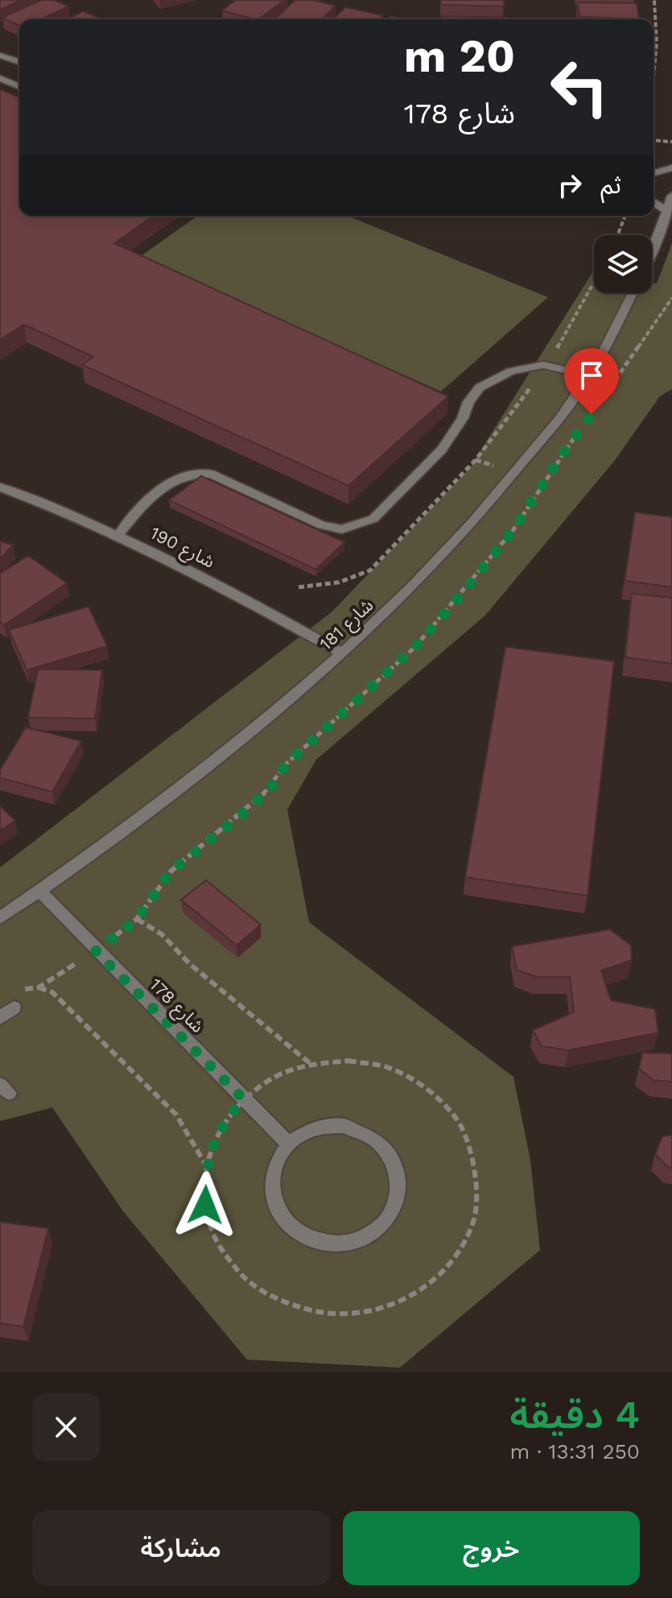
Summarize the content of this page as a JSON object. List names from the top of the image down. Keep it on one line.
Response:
{"streets":{"street":["شارع 190","شارع 181","شارع 178"]},"crossings":[["شارع 190","شارع 181"],["شارع 181","شارع 178"]],"page":{"turn":["20 m","شارع 178"],"then":"ثم","heading":["4 دقيقة","250 m · 13:31"],"buttons":["خروج","مشاركة"]}}
